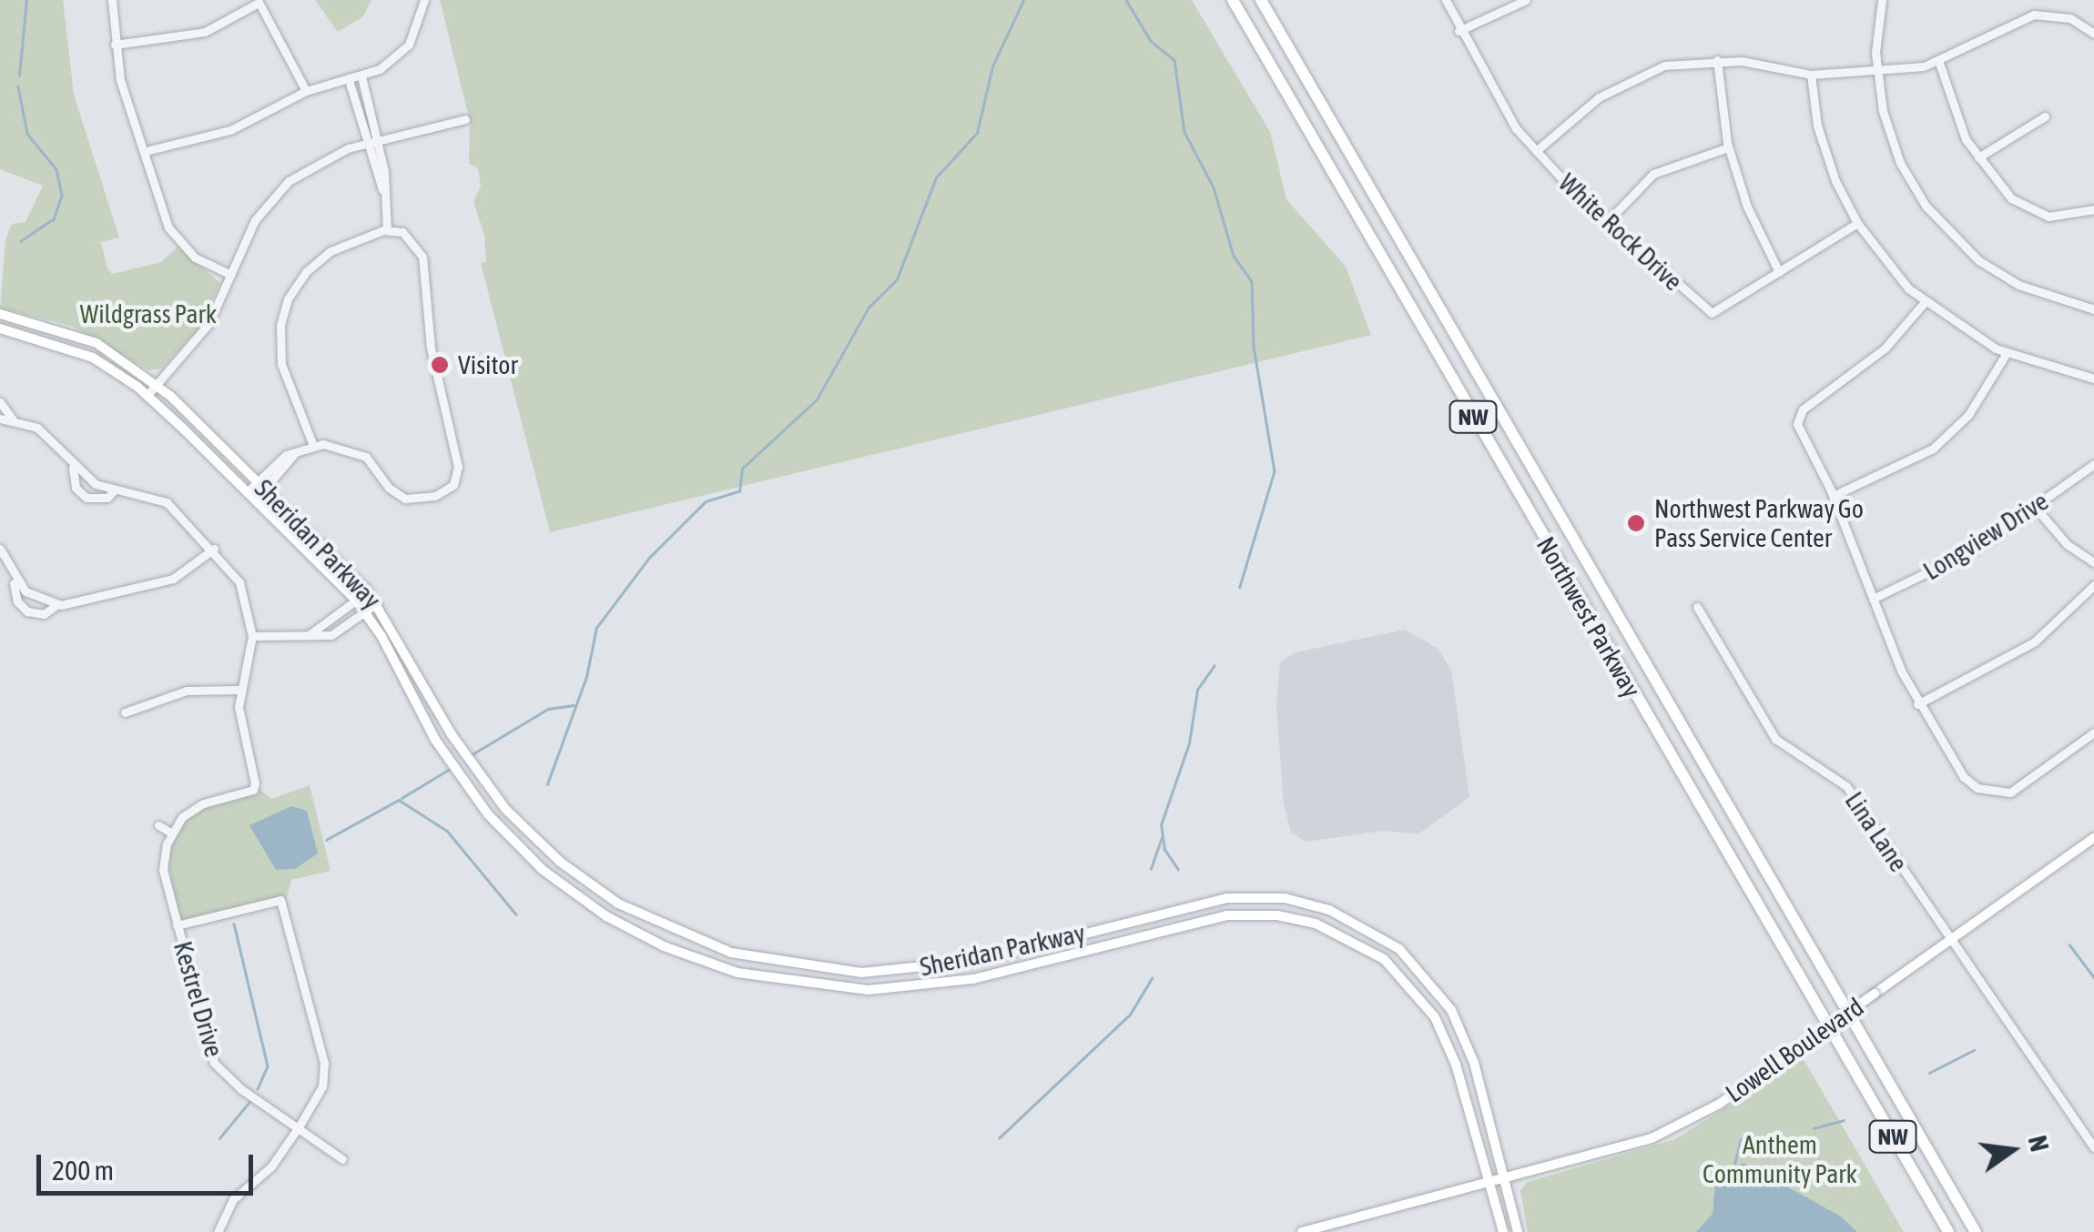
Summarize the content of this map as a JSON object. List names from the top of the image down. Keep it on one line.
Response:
{"streets":{"highway":["NW","Northwest Parkway"],"main road":["Sheridan Parkway","Lowell Boulevard"],"street":["White Rock Drive","Longview Drive","Lina Lane","Kestrel Drive"]},"crossings":[["Sheridan Parkway","Lowell Boulevard"],["Lina Lane","Lowell Boulevard"]],"parks":["Wildgrass Park","Anthem Community Park"],"places":["Visitor","Northwest Parkway Go Pass Service Center"],"scale_bar":"200 m","north":"right"}
